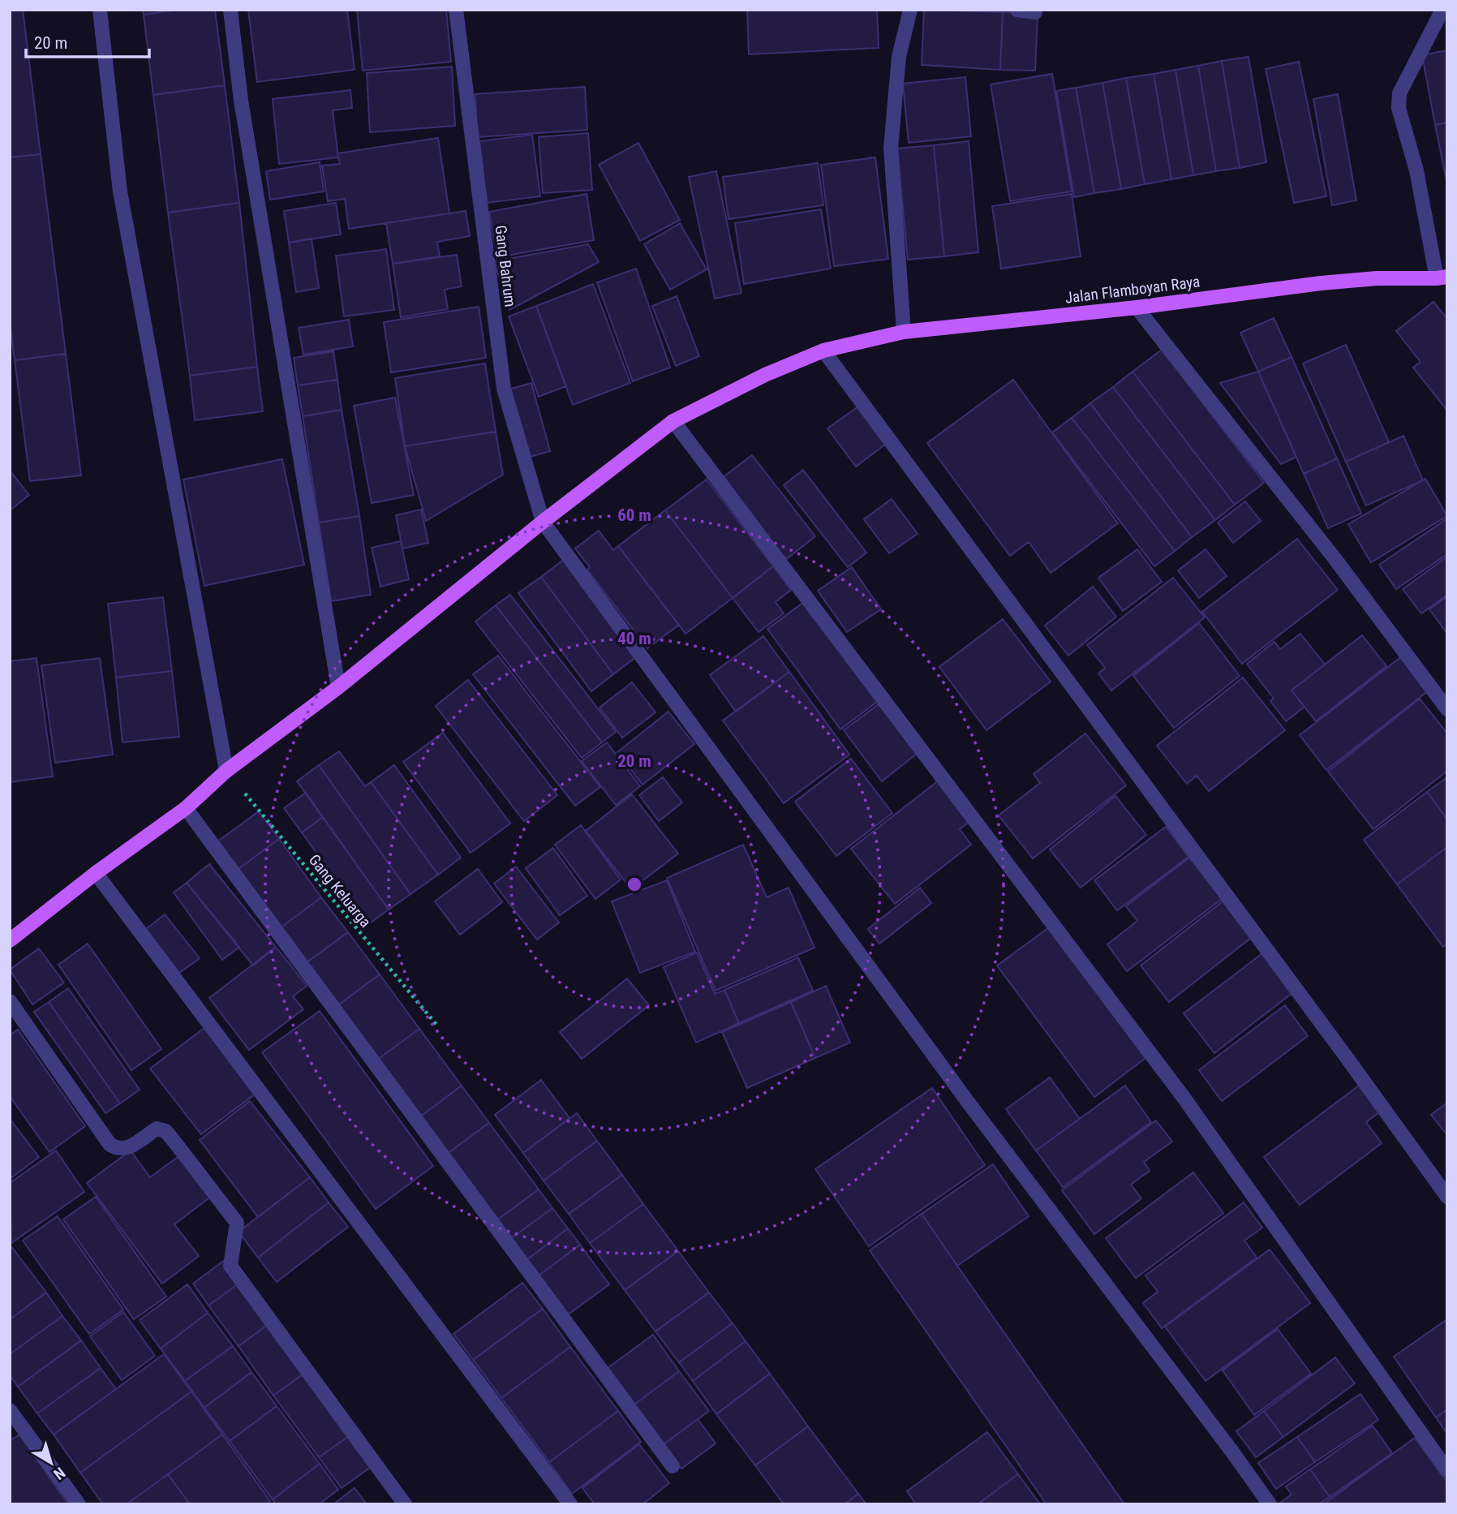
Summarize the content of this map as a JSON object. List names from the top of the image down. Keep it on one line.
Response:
{"streets":{"main road":["Jalan Flamboyan Raya"],"street":["Gang Bahrum"],"path":["Gang Keluarga"]},"crossings":[["Gang Bahrum","Jalan Flamboyan Raya"],["Jalan Flamboyan Raya","Gang Keluarga"]],"scale_bar":"20 m","north":"bottom right","rings":["60 m","40 m","20 m"]}
